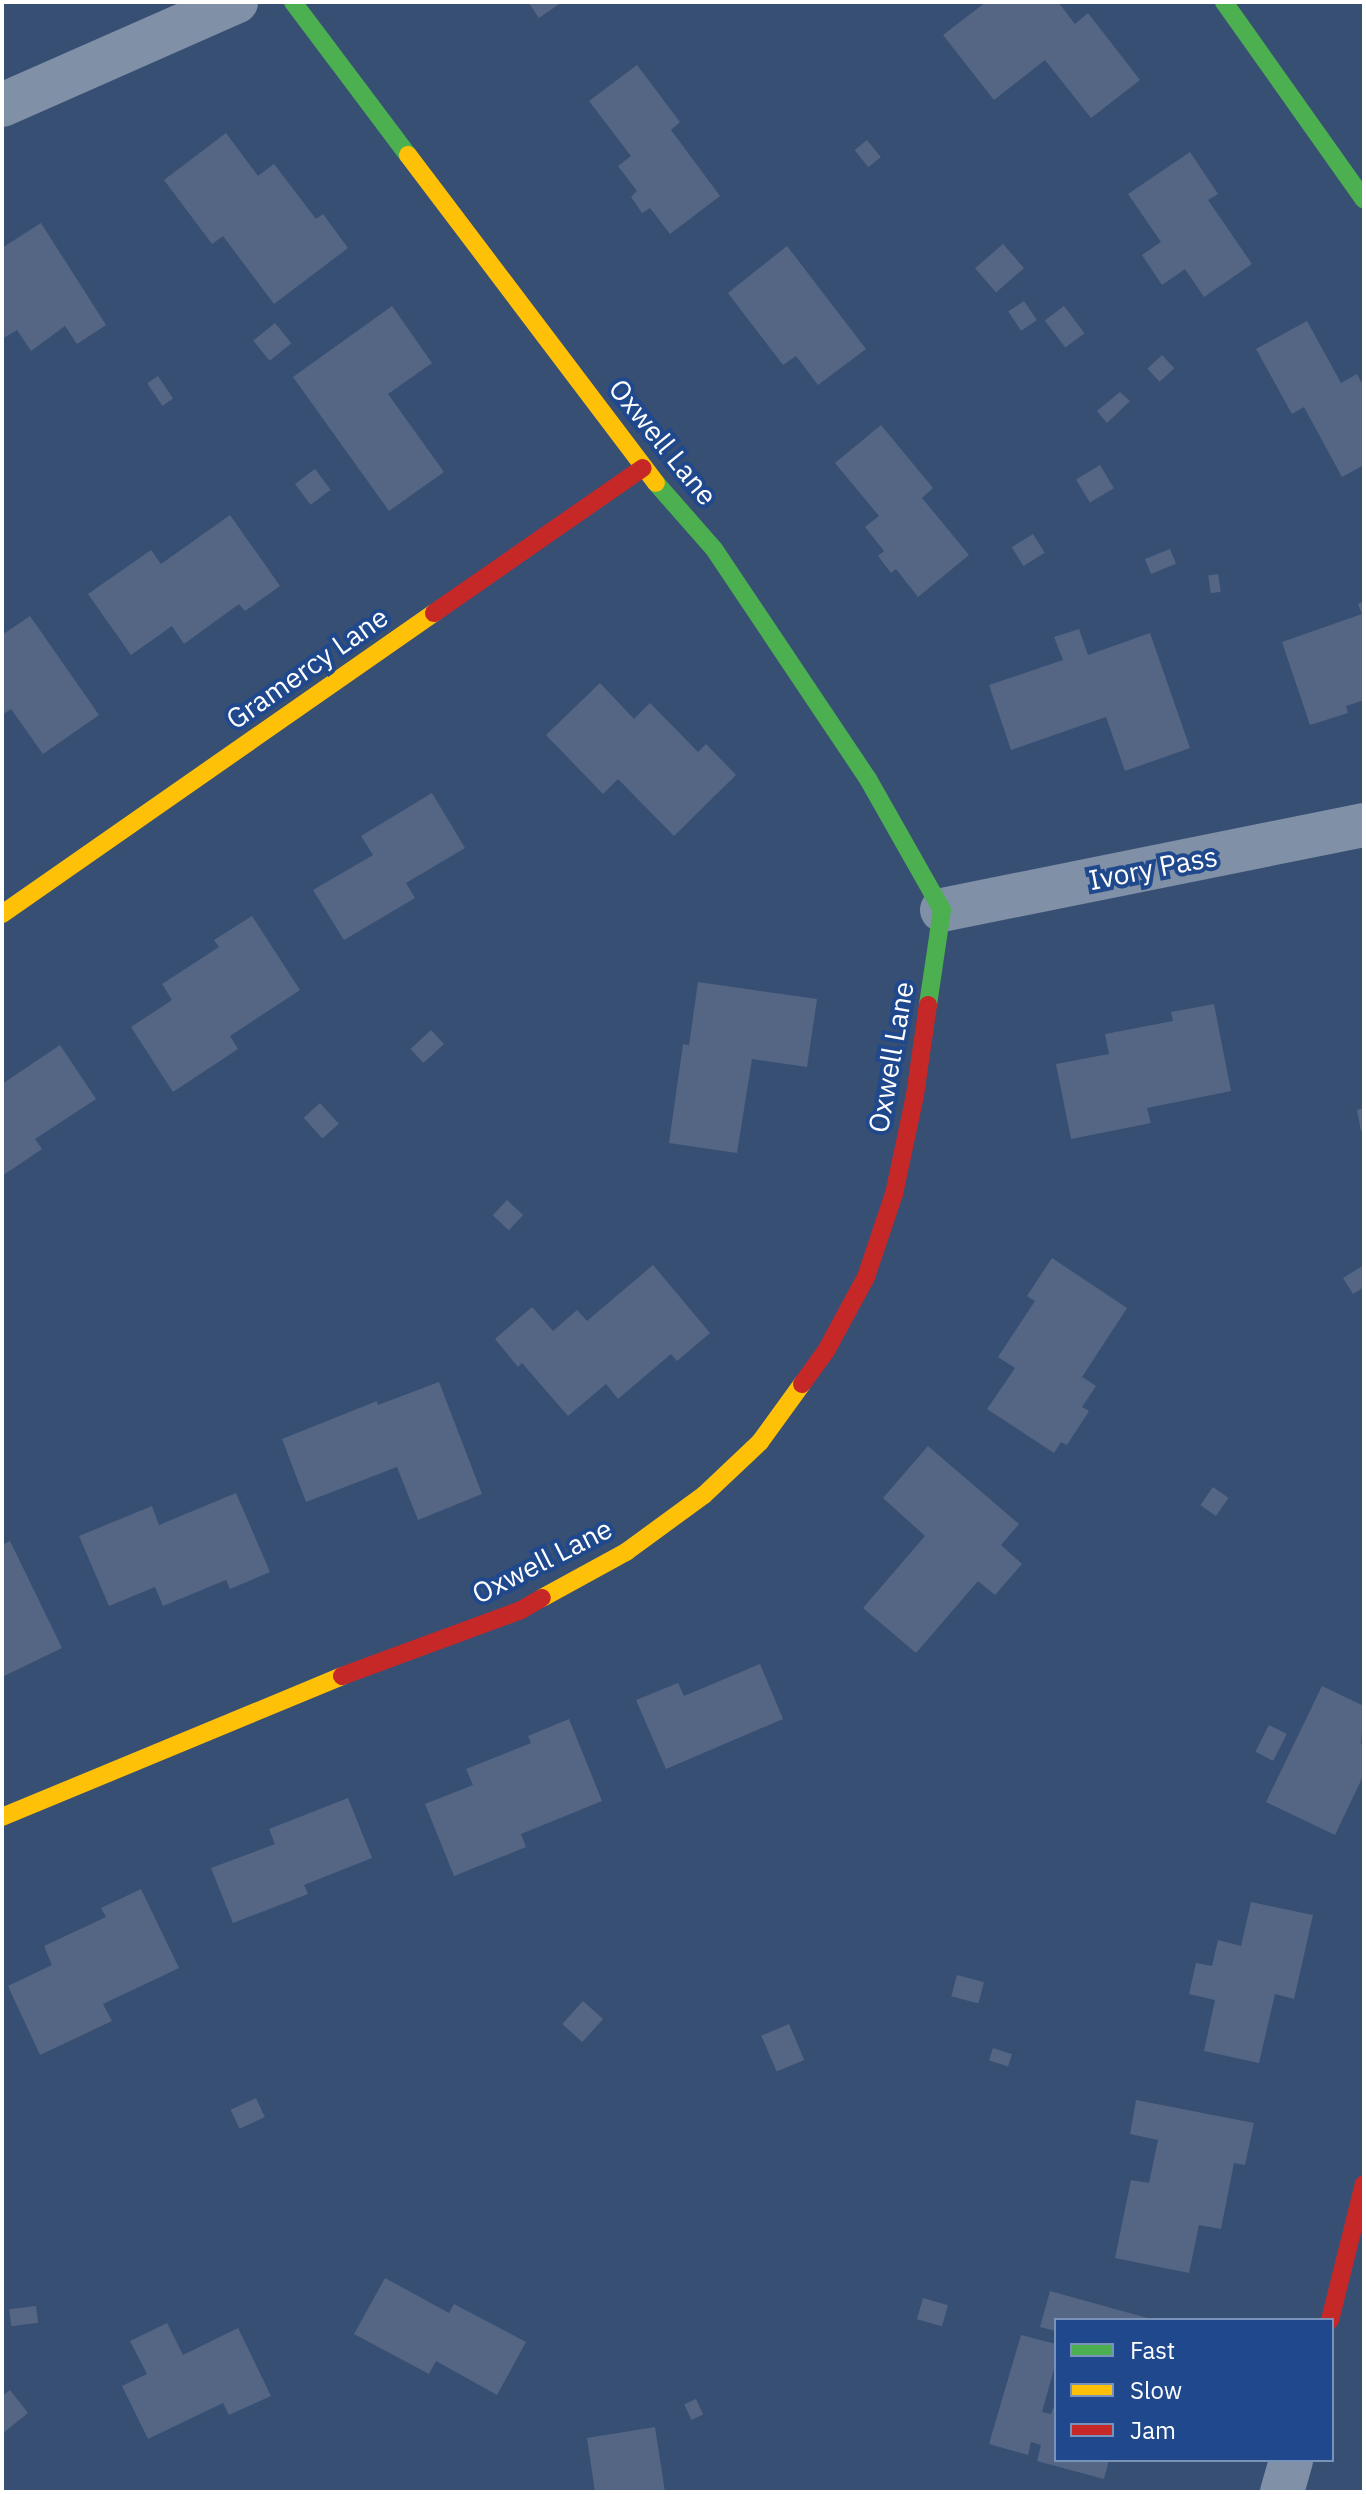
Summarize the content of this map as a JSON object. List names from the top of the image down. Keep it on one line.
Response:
{"streets":{"street":["Oxwell Lane","Gramercy Lane","Ivory Pass"]},"crossings":[["Oxwell Lane","Gramercy Lane"],["Oxwell Lane","Ivory Pass"]],"legend":["Fast","Slow","Jam"]}
